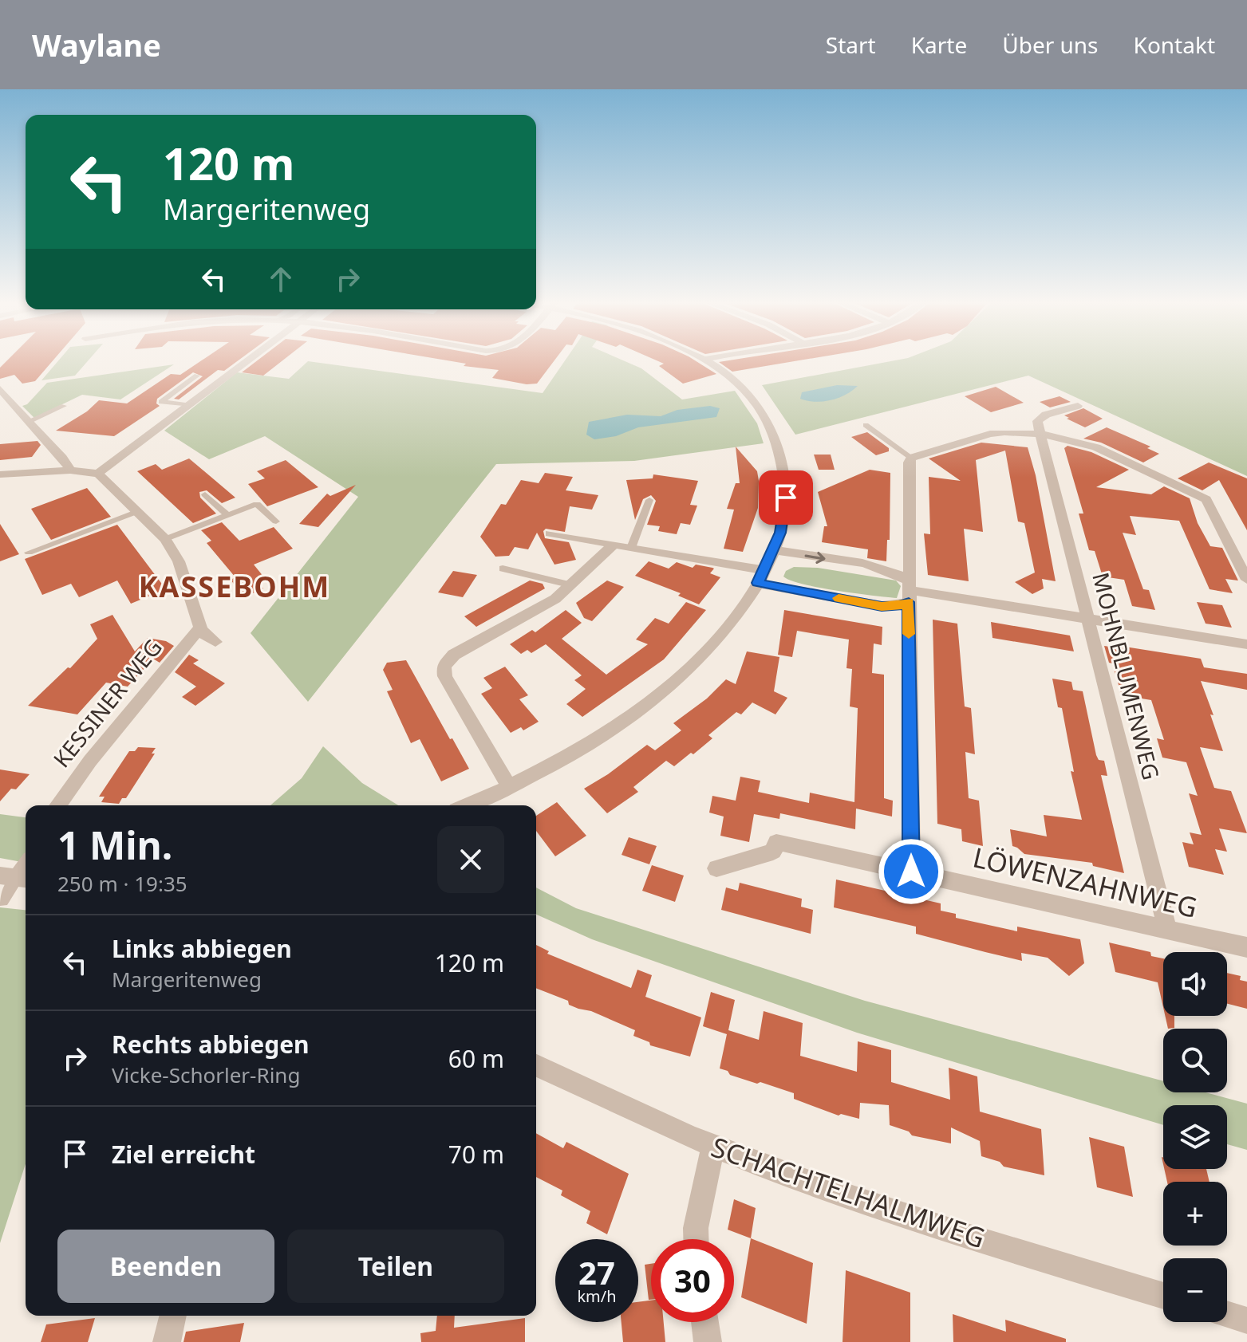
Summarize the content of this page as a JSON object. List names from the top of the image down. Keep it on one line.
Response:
{"streets":{"street":["MOHNBLUMENWEG","KESSINER WEG","LÖWENZAHNWEG","SCHACHTELHALMWEG"]},"crossings":[["MOHNBLUMENWEG","LÖWENZAHNWEG"]],"districts":["KASSEBOHM"],"page":{"header":"Waylane","nav":["Start","Karte","Über uns","Kontakt"],"turn":["120 m","Margeritenweg"],"heading":["1 Min.","250 m · 19:35"],"list":[{"name":"Links abbiegen","note":"Margeritenweg","value":"120 m"},{"name":"Rechts abbiegen","note":"Vicke-Schorler-Ring","value":"60 m"},{"name":"Ziel erreicht","value":"70 m"}],"map_buttons":["+","−"],"buttons":["Beenden","Teilen"],"speed":"27 km/h","limit":"30"}}
